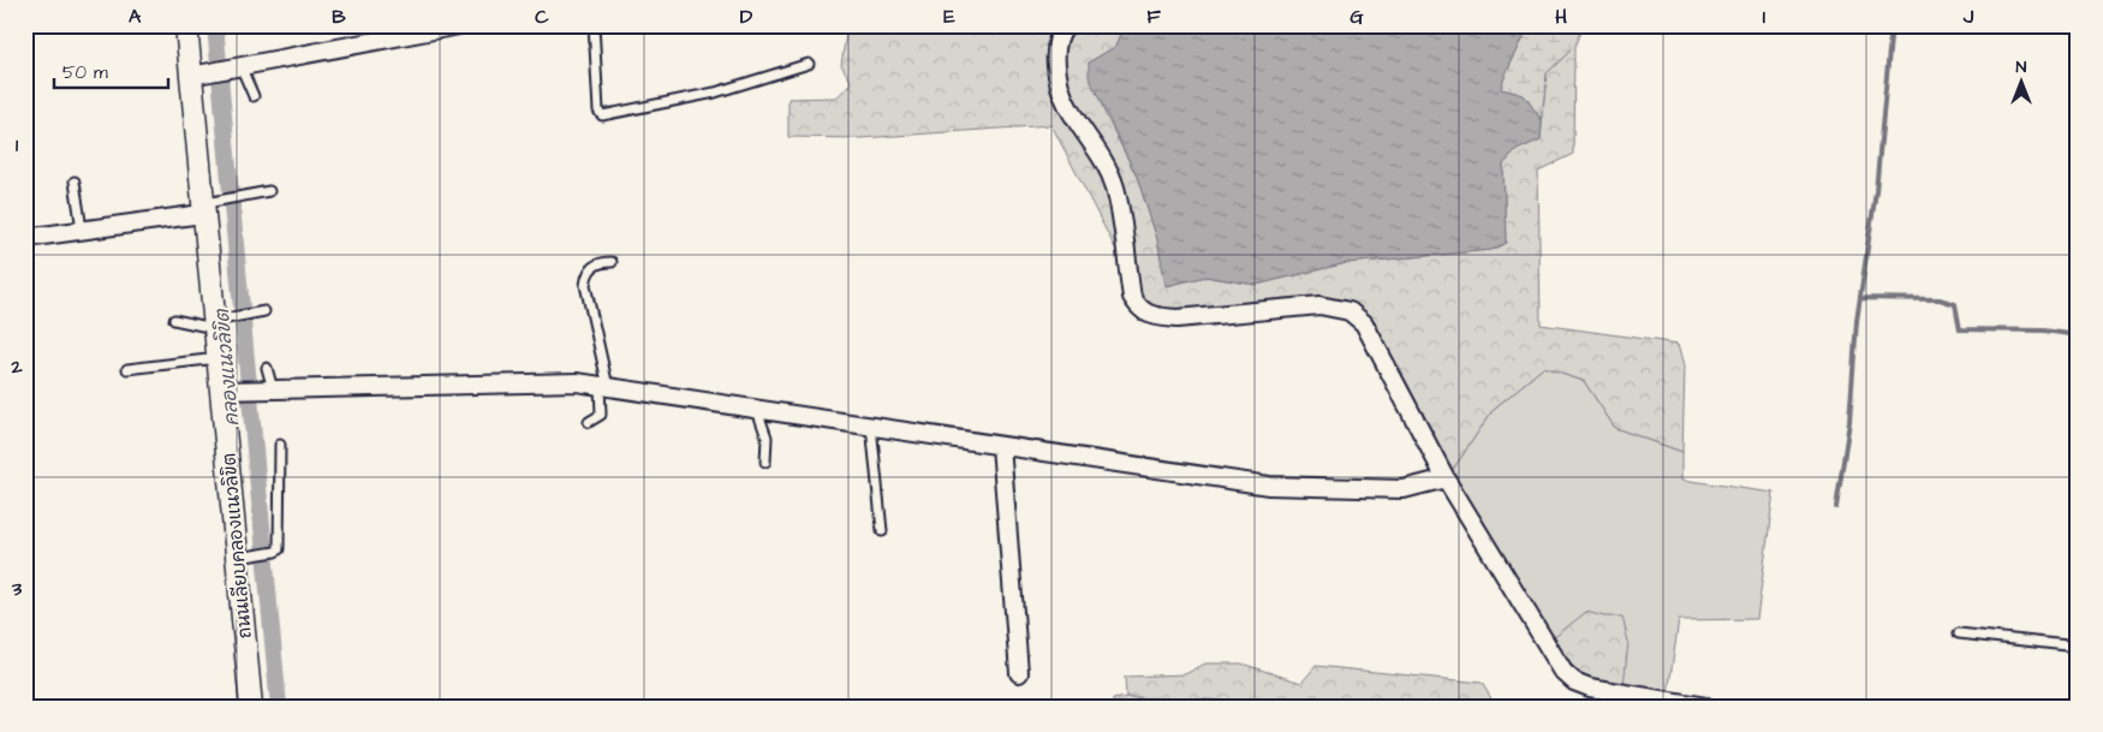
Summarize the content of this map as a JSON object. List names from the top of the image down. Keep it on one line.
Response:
{"streets":{"street":["ถนนเลียบคลองแนวลิขิต"]},"water":["คลองแนวลิขิต"],"scale_bar":"50 m","north":"top","grid":{"columns":["A","B","C","D","E","F","G","H","I","J"],"rows":["1","2","3"]}}
